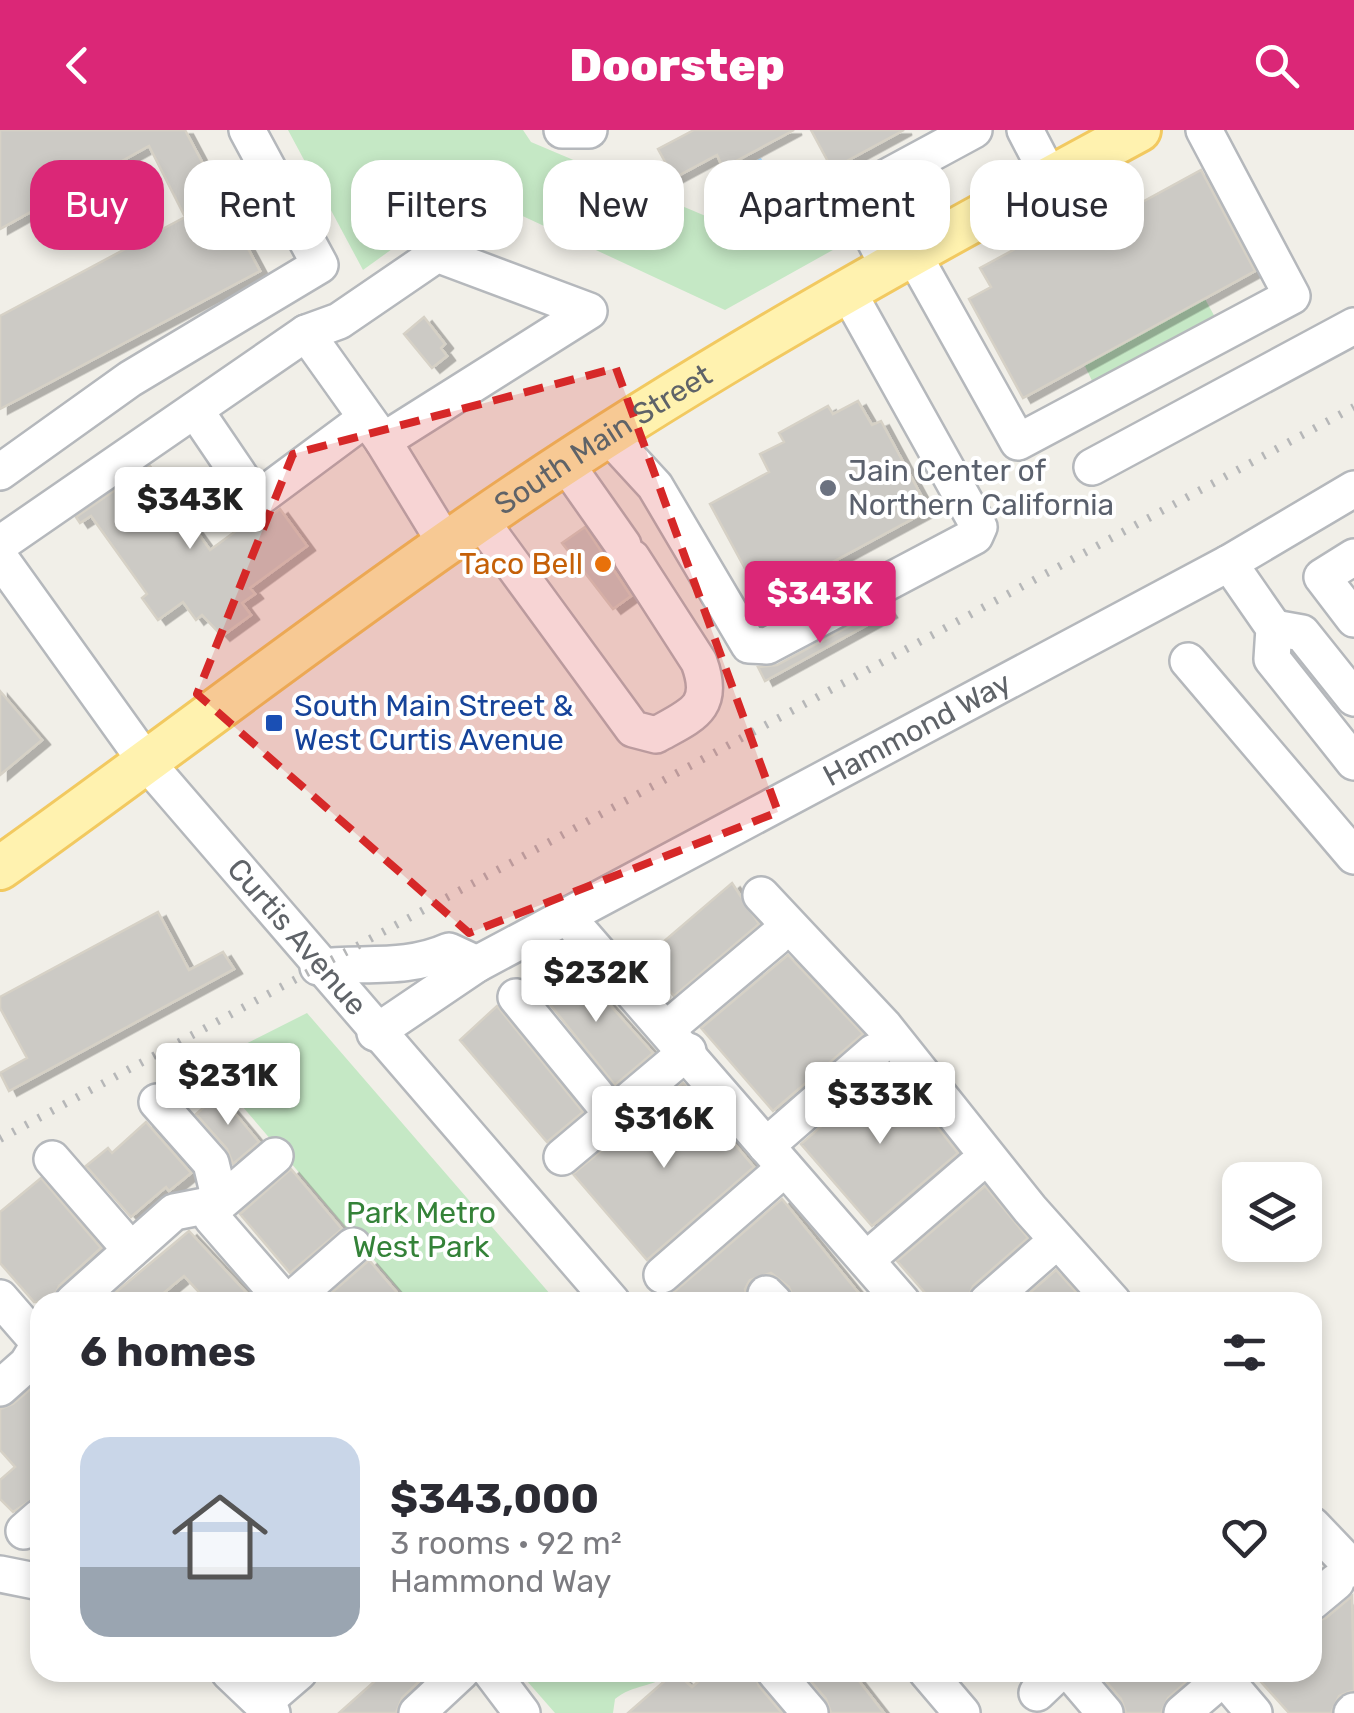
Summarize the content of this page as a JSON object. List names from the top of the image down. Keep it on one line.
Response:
{"streets":{"main road":["South Main Street"],"street":["Hammond Way","Curtis Avenue"]},"crossings":[["South Main Street","Curtis Avenue"],["Hammond Way","Curtis Avenue"]],"parks":["Park Metro West Park"],"places":{"other":["Jain Center of Northern California","Taco Bell"],"transit":["South Main Street & West Curtis Avenue"]},"page":{"header":"Doorstep","chip":["Buy","Rent","Filters","New","Apartment","House"],"price":["$343K","$343K","$232K","$231K","$333K","$316K"],"heading":"6 homes","list":[{"name":"$343,000","note":"3 rooms · 92 m² · Hammond Way"}]}}
